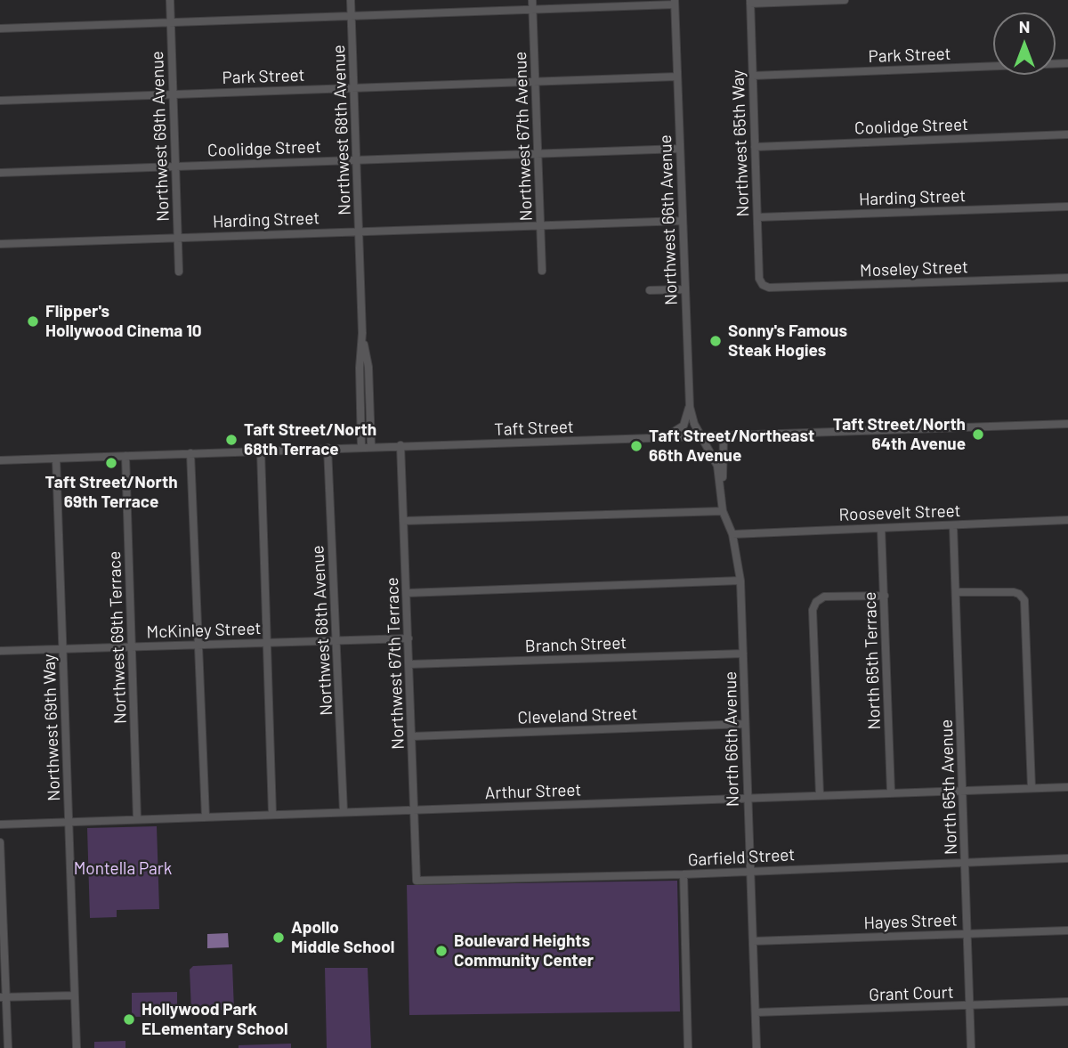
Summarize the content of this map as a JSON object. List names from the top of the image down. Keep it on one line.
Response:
{"streets":{"street":["Park Street","Coolidge Street","Northwest 68th Avenue","Northwest 69th Avenue","Northwest 67th Avenue","Northwest 65th Way","Harding Street","Northwest 66th Avenue","Moseley Street","Taft Street","Roosevelt Street","McKinley Street","Northwest 69th Terrace","Branch Street","North 65th Terrace","Northwest 67th Terrace","Cleveland Street","Northwest 69th Way","North 66th Avenue","North 65th Avenue","Arthur Street","Garfield Street","Hayes Street","Grant Court"]},"crossings":[["Park Street","Northwest 68th Avenue"],["Park Street","Northwest 69th Avenue"],["Park Street","Northwest 67th Avenue"],["Park Street","Northwest 65th Way"],["Park Street","Northwest 66th Avenue"],["Coolidge Street","Northwest 68th Avenue"],["Coolidge Street","Northwest 69th Avenue"],["Coolidge Street","Northwest 67th Avenue"],["Coolidge Street","Northwest 65th Way"],["Coolidge Street","Northwest 66th Avenue"],["Northwest 68th Avenue","Harding Street"],["Northwest 68th Avenue","Taft Street"],["Northwest 68th Avenue","McKinley Street"],["Northwest 68th Avenue","Arthur Street"],["Northwest 69th Avenue","Harding Street"],["Northwest 67th Avenue","Harding Street"],["Northwest 65th Way","Harding Street"],["Northwest 65th Way","Moseley Street"],["Harding Street","Northwest 66th Avenue"],["Northwest 66th Avenue","Taft Street"],["Northwest 66th Avenue","North 66th Avenue"],["Taft Street","Northwest 69th Terrace"],["Taft Street","Northwest 67th Terrace"],["Taft Street","Northwest 69th Way"],["Taft Street","North 66th Avenue"],["Roosevelt Street","North 65th Terrace"],["Roosevelt Street","North 66th Avenue"],["Roosevelt Street","North 65th Avenue"],["McKinley Street","Northwest 69th Terrace"],["McKinley Street","Northwest 67th Terrace"],["McKinley Street","Northwest 69th Way"],["Northwest 69th Terrace","Arthur Street"],["Branch Street","Northwest 67th Terrace"],["Branch Street","North 66th Avenue"],["North 65th Terrace","Arthur Street"],["Northwest 67th Terrace","Cleveland Street"],["Northwest 67th Terrace","Arthur Street"],["Northwest 67th Terrace","Garfield Street"],["Cleveland Street","North 66th Avenue"],["Northwest 69th Way","Arthur Street"],["North 66th Avenue","Arthur Street"],["North 66th Avenue","Garfield Street"],["North 66th Avenue","Hayes Street"],["North 66th Avenue","Grant Court"],["North 65th Avenue","Arthur Street"],["North 65th Avenue","Garfield Street"],["North 65th Avenue","Hayes Street"],["North 65th Avenue","Grant Court"]],"parks":["Montella Park"],"places":["Flipper's Hollywood Cinema 10","Sonny's Famous Steak Hogies","Taft Street/North 64th Avenue","Taft Street/North 68th Terrace","Taft Street/Northeast 66th Avenue","Taft Street/North 69th Terrace","Apollo Middle School","Boulevard Heights Community Center","Hollywood Park ELementary School"],"north":"top"}
